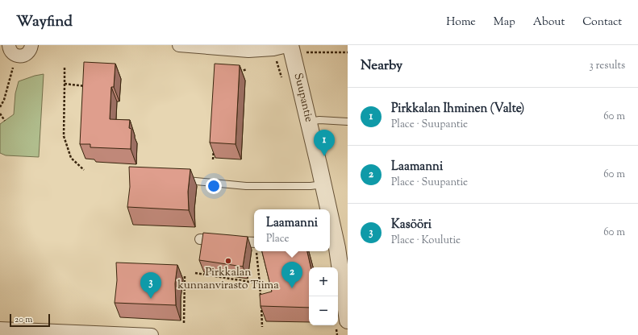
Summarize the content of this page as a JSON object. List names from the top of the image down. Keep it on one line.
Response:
{"streets":{"street":["Suupantie"]},"places":["Pirkkalan kunnanvirasto Tiima"],"scale_bar":"20 m","page":{"header":"Wayfind","nav":["Home","Map","About","Contact"],"heading":["Nearby","3 results"],"list":[{"mark":"1","name":"Pirkkalan Ihminen (Valte)","note":"Place · Suupantie","value":"60 m"},{"mark":"2","name":"Laamanni","note":"Place · Suupantie","value":"60 m"},{"mark":"3","name":"Kasööri","note":"Place · Koulutie","value":"60 m"}],"pins":["1","2","3"],"popup":["Laamanni","Place"],"map_buttons":["+","−"],"scale":"20 m"}}
